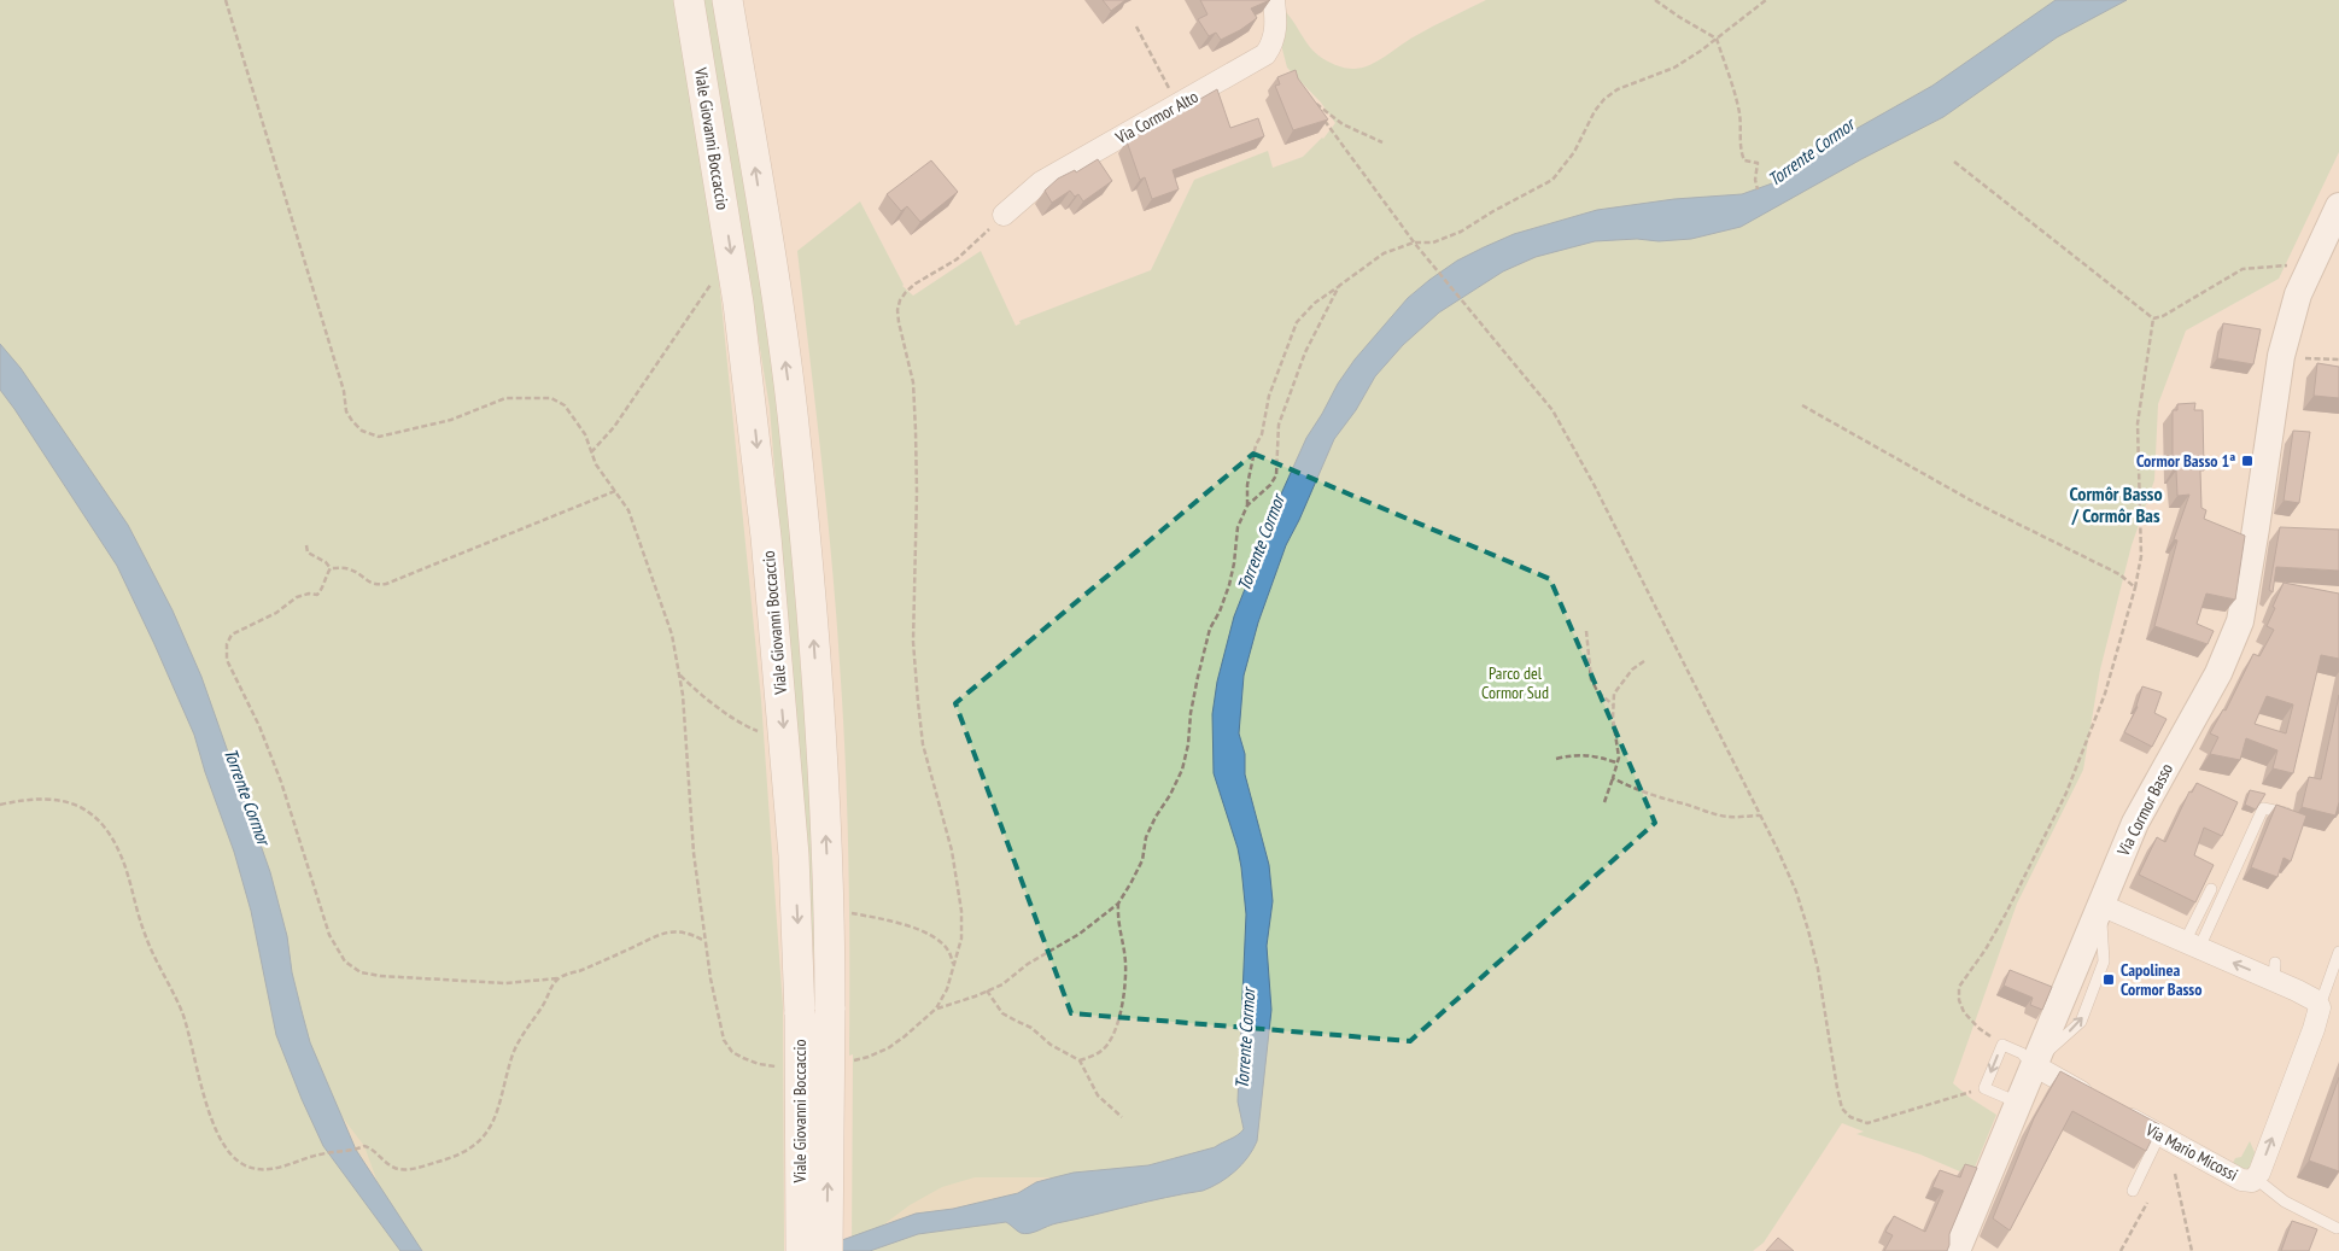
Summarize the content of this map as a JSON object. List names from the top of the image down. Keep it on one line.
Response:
{"streets":{"main road":["Viale Giovanni Boccaccio"],"street":["Via Cormor Alto","Via Cormor Basso","Via Mario Micossi"]},"one_way":["Via Mario Micossi"],"districts":["Cormôr Basso / Cormôr Bas"],"water":["Torrente Cormor"],"parks":["Parco del Cormor Sud"],"places":{"transit":["Cormor Basso 1ª","Capolinea Cormor Basso"]}}
